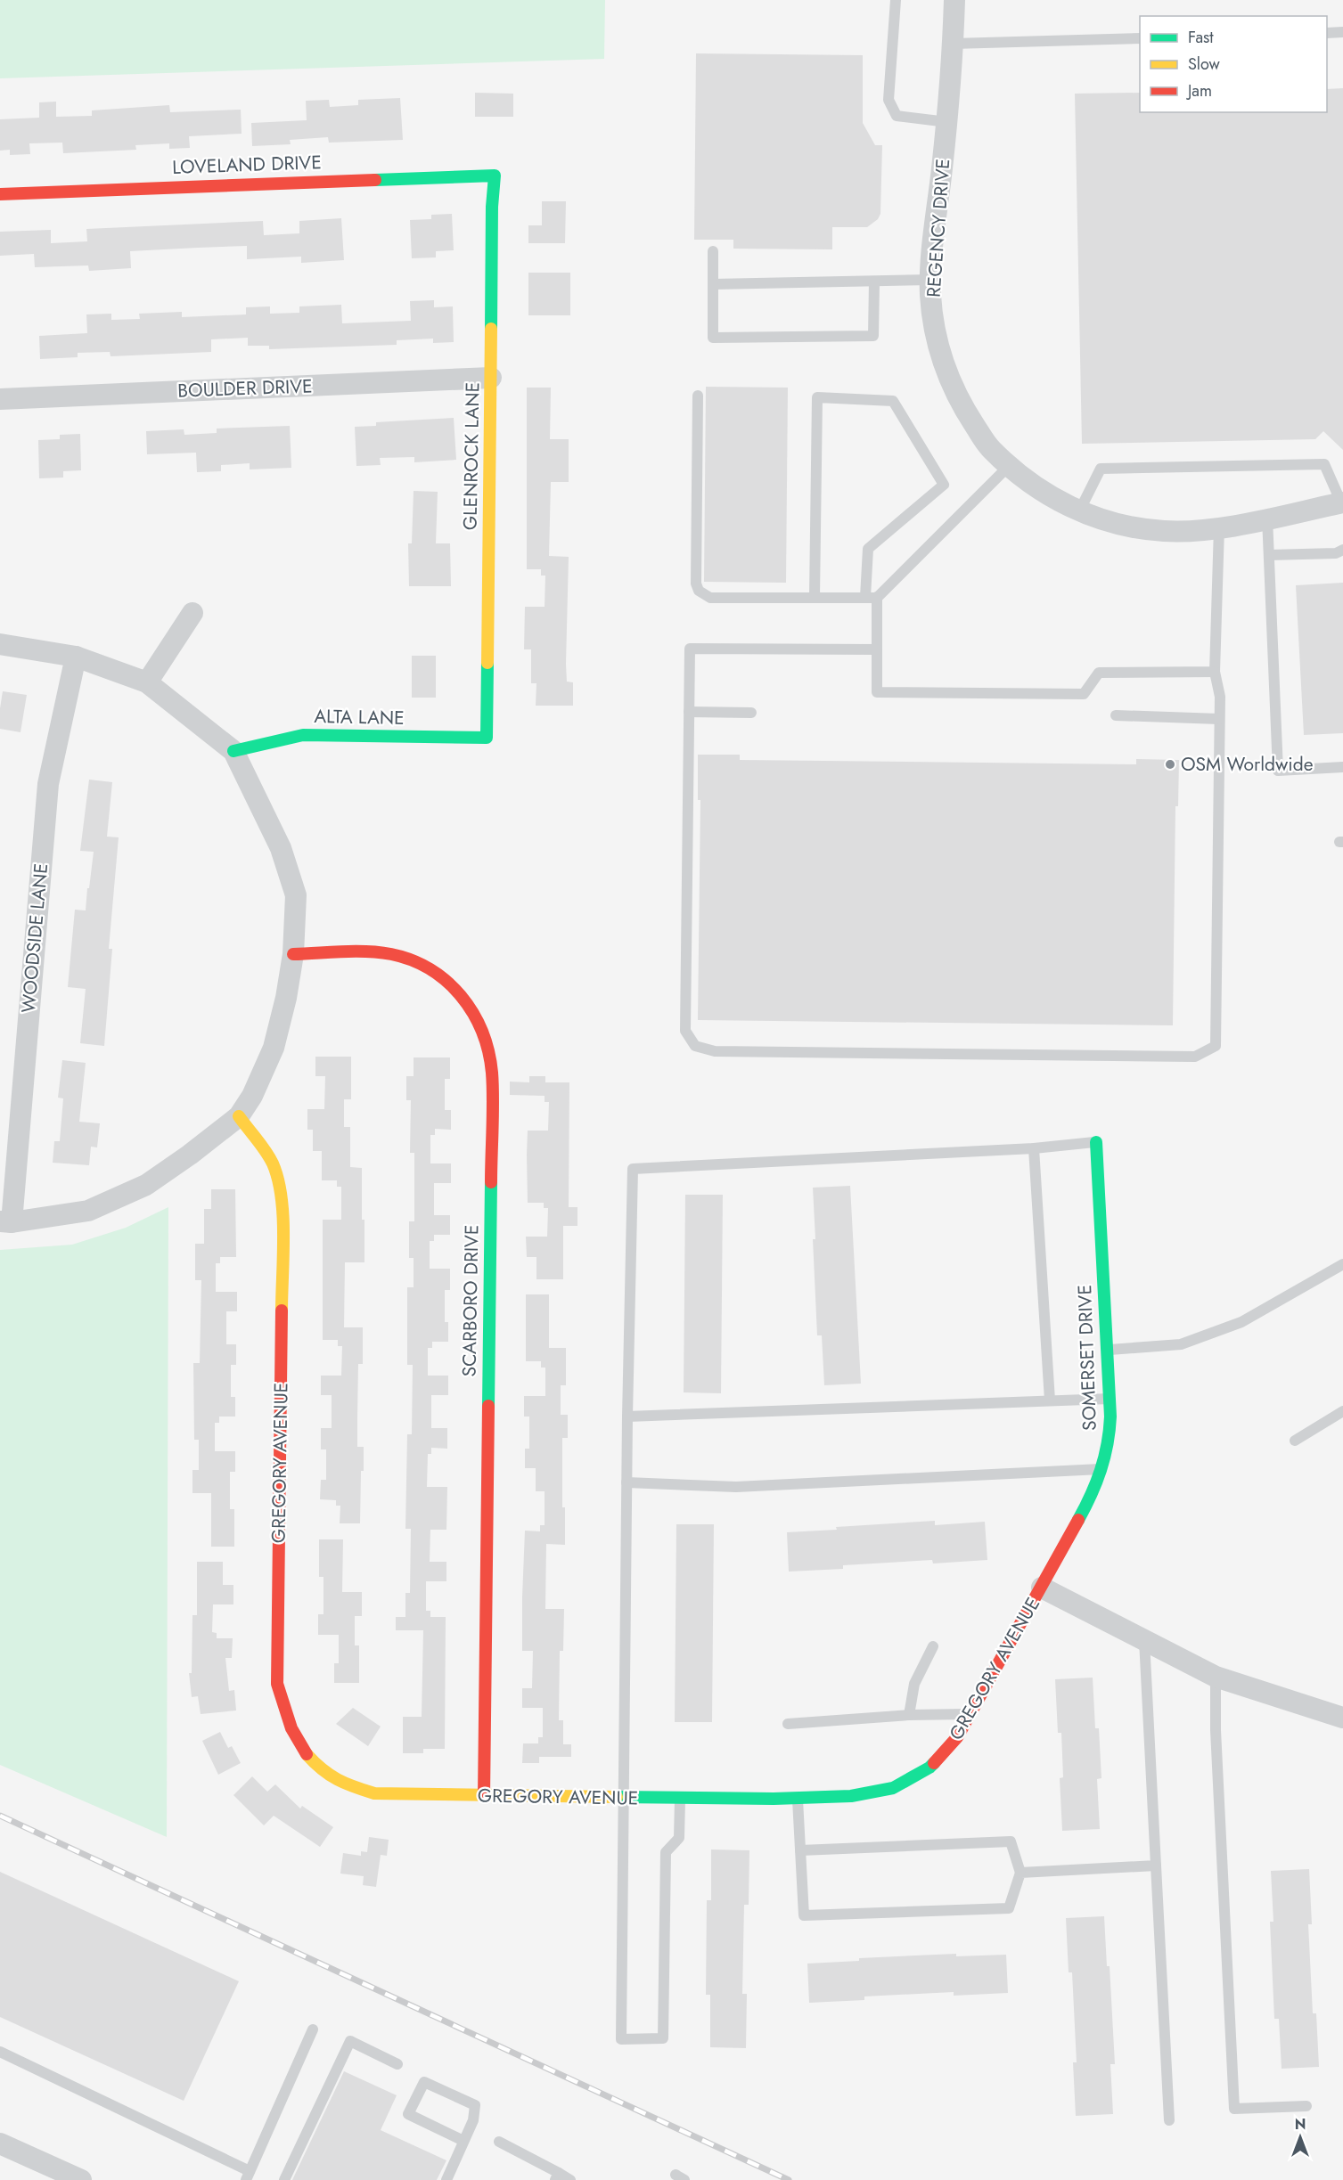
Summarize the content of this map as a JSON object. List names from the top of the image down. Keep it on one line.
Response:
{"streets":{"street":["LOVELAND DRIVE","REGENCY DRIVE","BOULDER DRIVE","GLENROCK LANE","ALTA LANE","WOODSIDE LANE","SCARBORO DRIVE","SOMERSET DRIVE","GREGORY AVENUE"]},"crossings":[["LOVELAND DRIVE","GLENROCK LANE"],["BOULDER DRIVE","GLENROCK LANE"],["GLENROCK LANE","ALTA LANE"],["SCARBORO DRIVE","GREGORY AVENUE"],["SOMERSET DRIVE","GREGORY AVENUE"]],"places":["OSM Worldwide"],"legend":["Fast","Slow","Jam"],"north":"top"}
